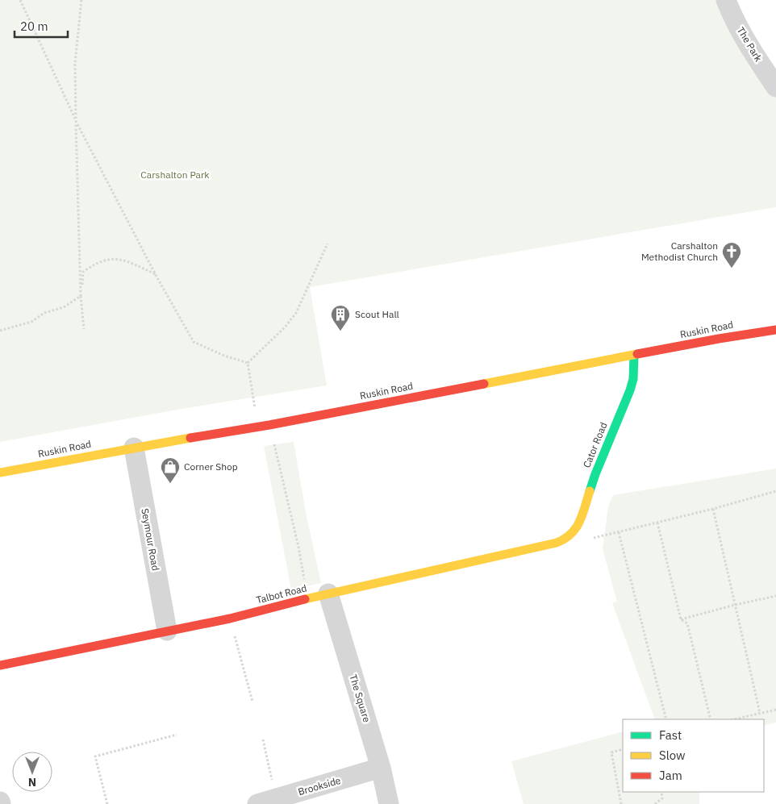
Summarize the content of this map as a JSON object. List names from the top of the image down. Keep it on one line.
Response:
{"streets":{"main road":["Ruskin Road","Cator Road","Talbot Road"],"street":["The Park","Seymour Road","The Square","Brookside"]},"crossings":[["Ruskin Road","Cator Road"],["Ruskin Road","Seymour Road"],["Cator Road","Talbot Road"],["Seymour Road","Talbot Road"],["Talbot Road","The Square"],["The Square","Brookside"]],"parks":["Carshalton Park"],"places":{"church":["Carshalton Methodist Church"],"building":["Scout Hall"],"shop":["Corner Shop"]},"legend":["Fast","Slow","Jam"],"scale_bar":"20 m","north":"bottom"}
